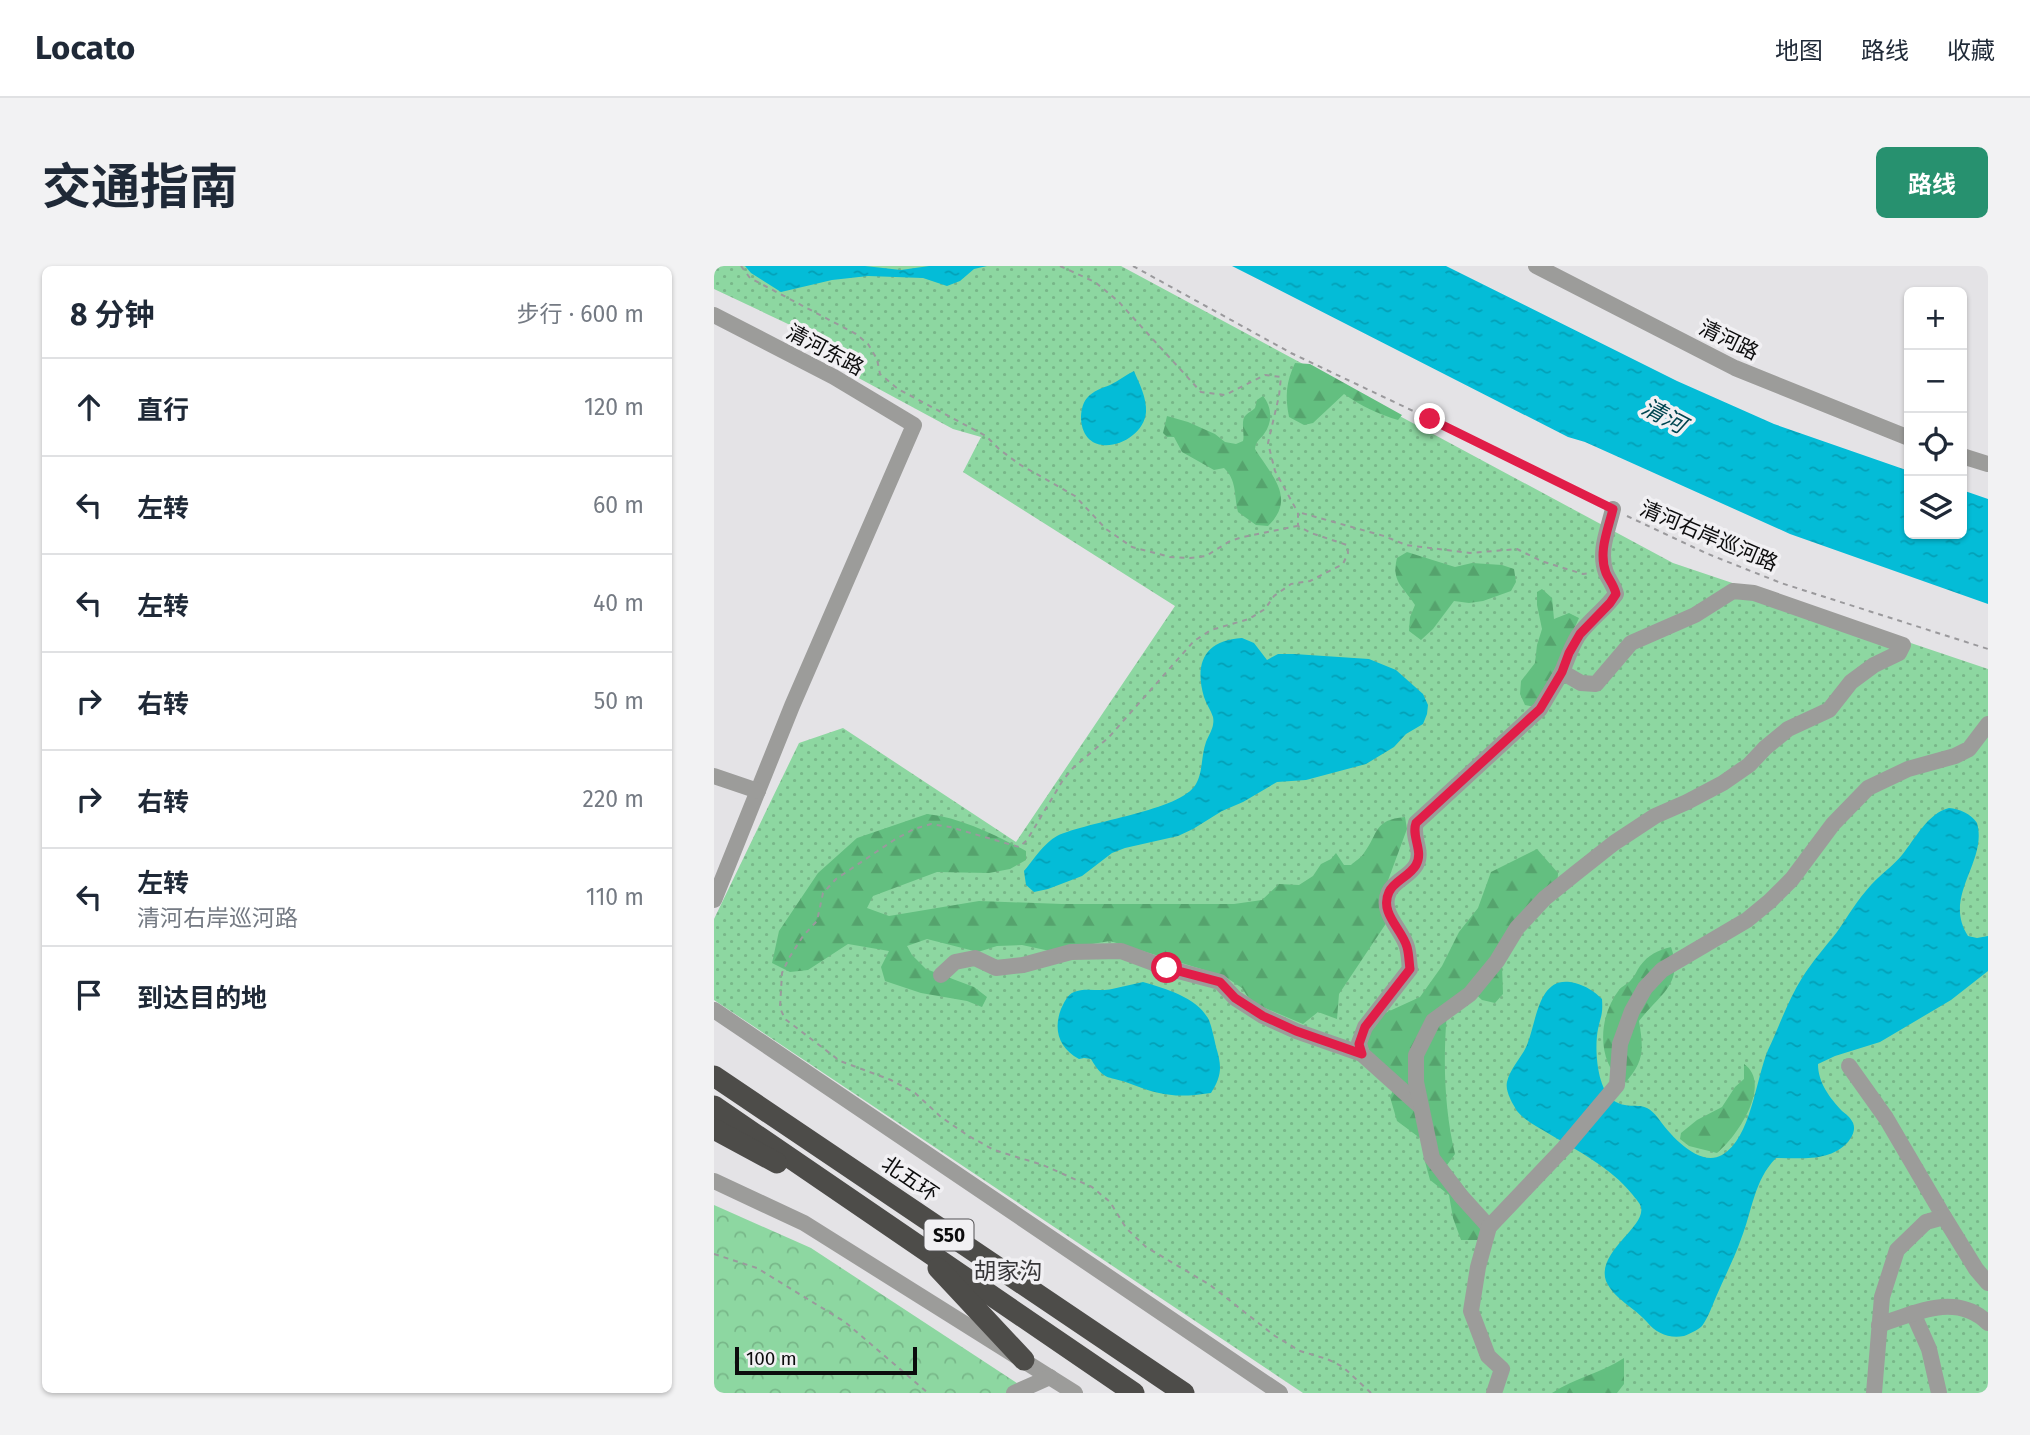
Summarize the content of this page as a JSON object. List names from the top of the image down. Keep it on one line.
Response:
{"streets":{"highway":["北五环","S50"],"street":["清河路","清河东路"],"path":["清河右岸巡河路"]},"districts":["胡家沟"],"water":["清河"],"scale_bar":"100 m","page":{"header":"Locato","nav":["地图","路线","收藏"],"title":"交通指南","buttons":"路线","heading":["8 分钟","步行 · 600 m"],"map_buttons":["+","−"],"list":[["直行","120 m"],["左转","60 m"],["左转","40 m"],["右转","50 m"],["右转","220 m"],["左转","清河右岸巡河路","110 m"],"到达目的地"],"scale":"100 m"}}
